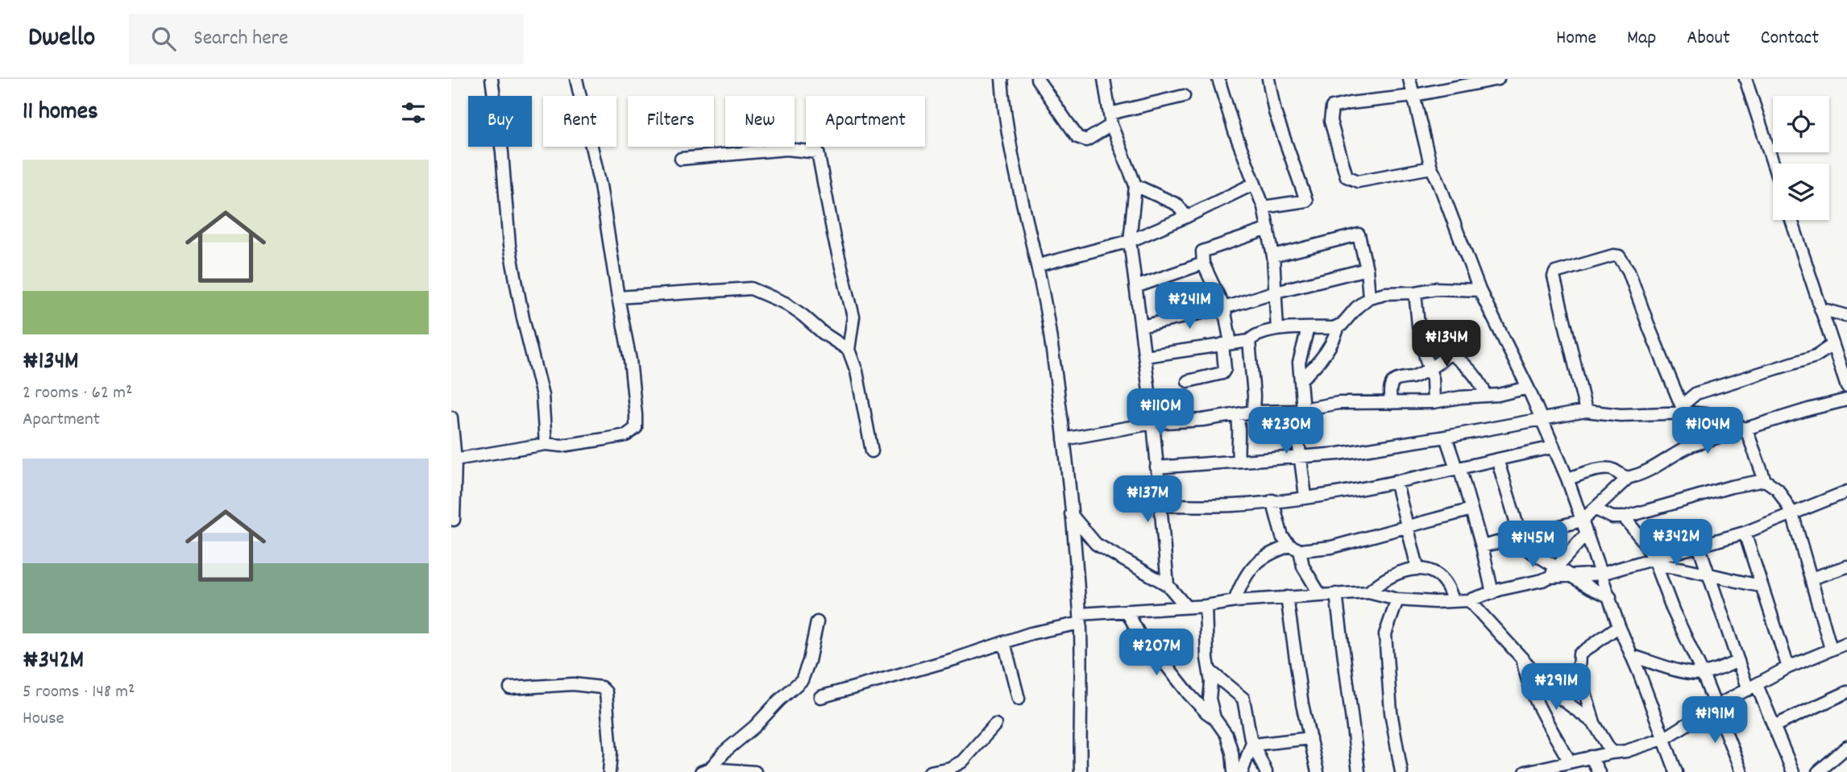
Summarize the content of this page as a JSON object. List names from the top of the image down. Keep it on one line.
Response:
{"page":{"header":"Dwello","search":"Search here","nav":["Home","Map","About","Contact"],"heading":"11 homes","chip":["Buy","Rent","Filters","New","Apartment"],"list":[{"name":"₦134M","note":"2 rooms · 62 m² · Apartment"},{"name":"₦342M","note":"5 rooms · 148 m² · House"}],"price":["₦241M","₦134M","₦110M","₦230M","₦104M","₦137M","₦342M","₦145M","₦207M","₦291M","₦191M"]}}
